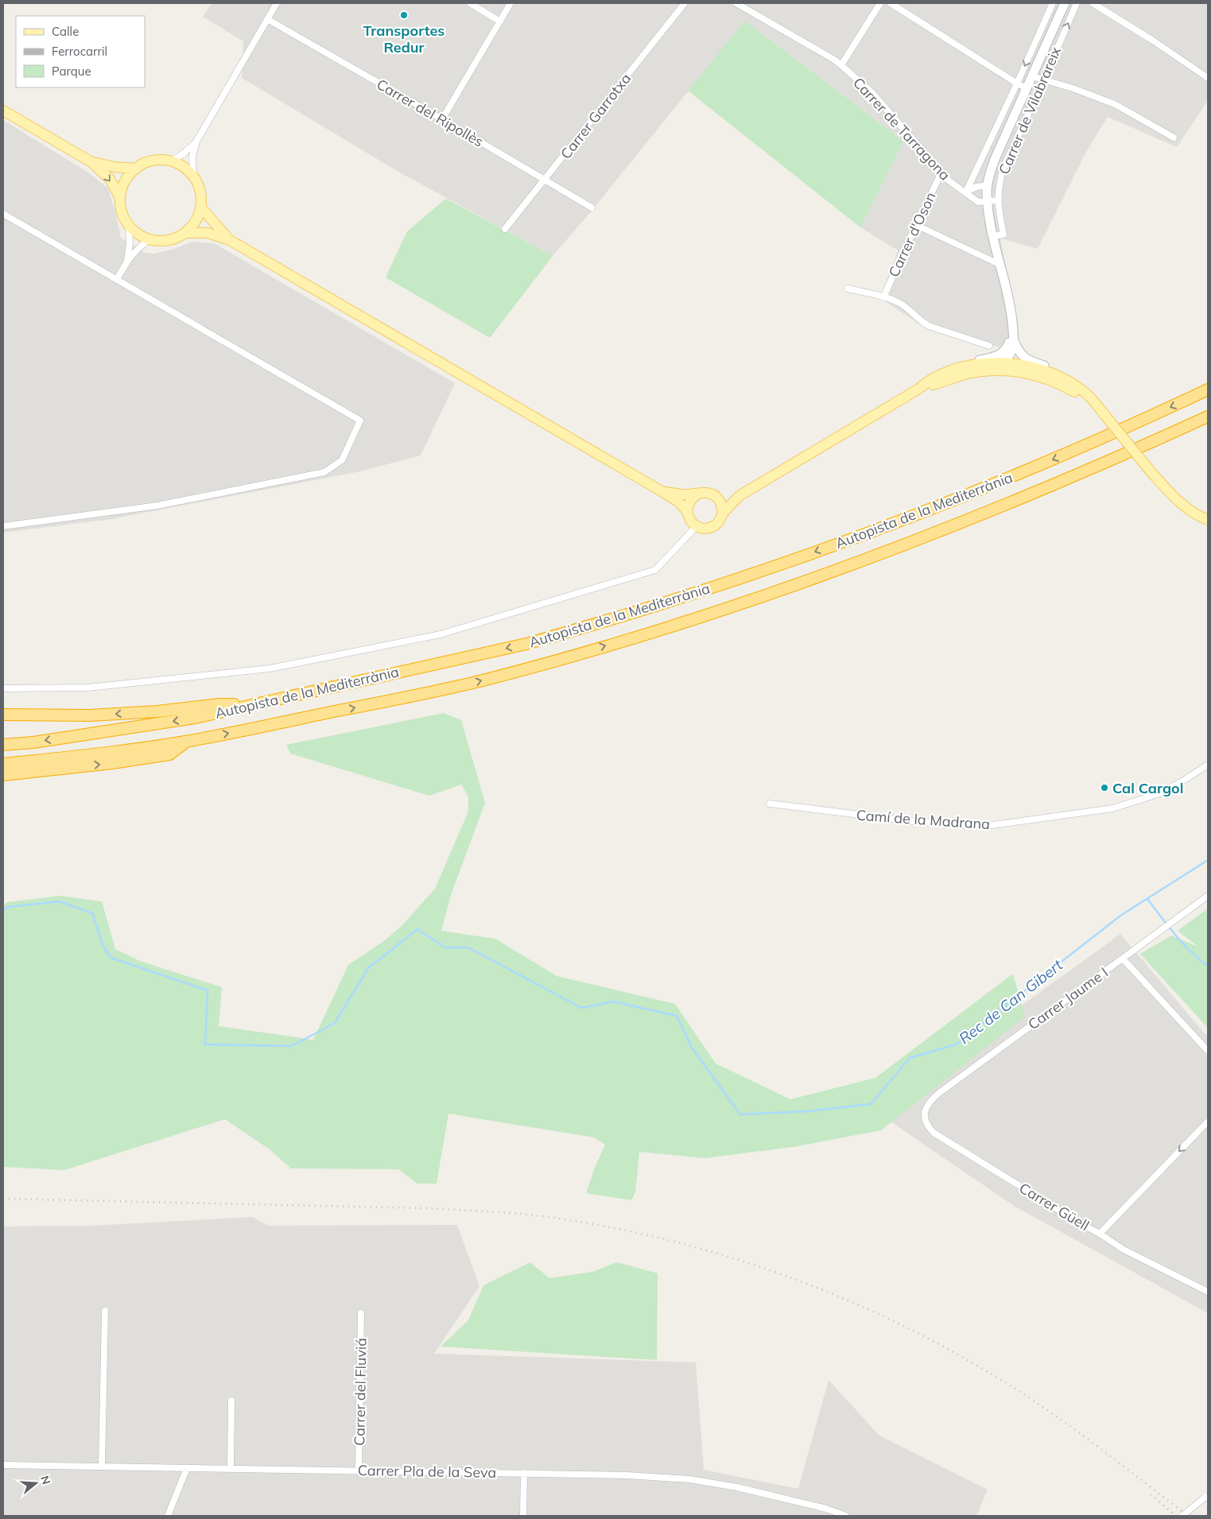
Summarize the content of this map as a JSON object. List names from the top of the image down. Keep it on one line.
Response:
{"streets":{"highway":["Autopista de la Mediterrània"],"street":["Carrer de Vilabrareix","Carrer del Ripollès","Carrer Garrotxa","Carrer de Tarragona","Carrer d'Oson","Camí de la Madrana","Carrer Jaume I","Carrer Güell","Carrer del Fluviá","Carrer Pla de la Seva"]},"crossings":[["Carrer de Vilabrareix","Carrer de Tarragona"],["Carrer del Ripollès","Carrer Garrotxa"],["Carrer de Tarragona","Carrer d'Oson"],["Carrer Jaume I","Carrer Güell"],["Carrer del Fluviá","Carrer Pla de la Seva"]],"water":["Rec de Can Gibert"],"places":["Transportes Redur","Cal Cargol"],"legend":["Calle","Ferrocarril","Parque"],"north":"right"}
